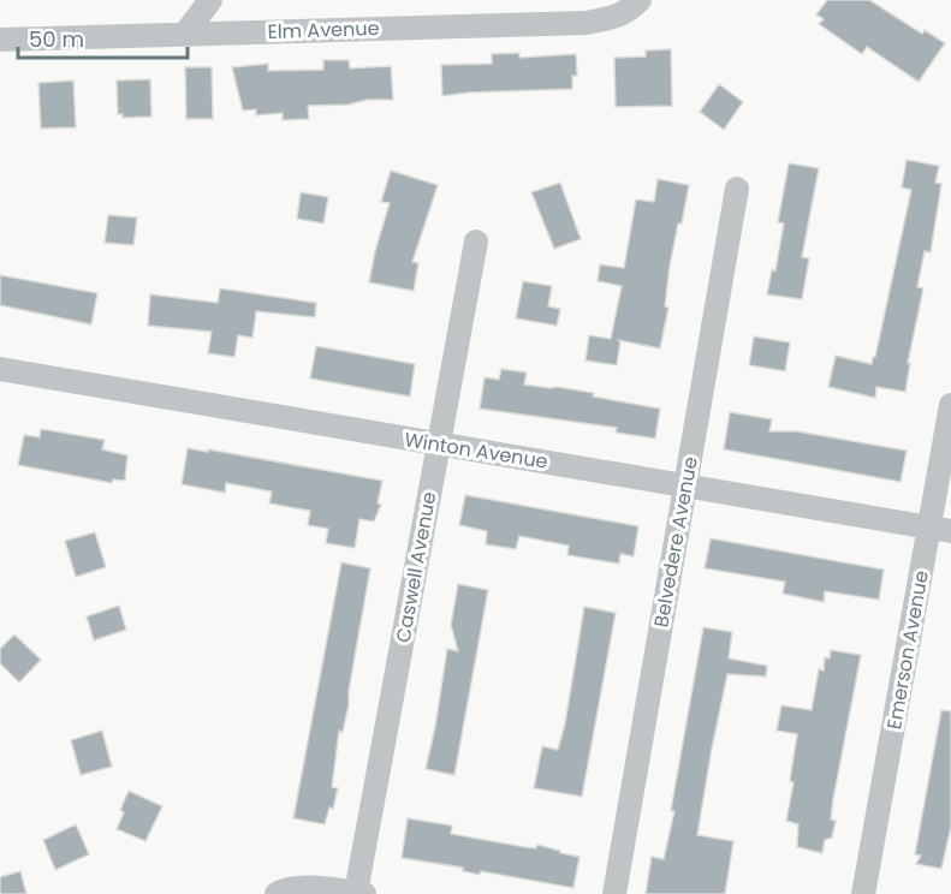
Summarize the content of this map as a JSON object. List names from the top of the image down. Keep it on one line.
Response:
{"streets":{"street":["Elm Avenue","Winton Avenue","Belvedere Avenue","Caswell Avenue","Emerson Avenue"]},"crossings":[["Winton Avenue","Belvedere Avenue"],["Winton Avenue","Caswell Avenue"],["Winton Avenue","Emerson Avenue"]],"scale_bar":"50 m"}
